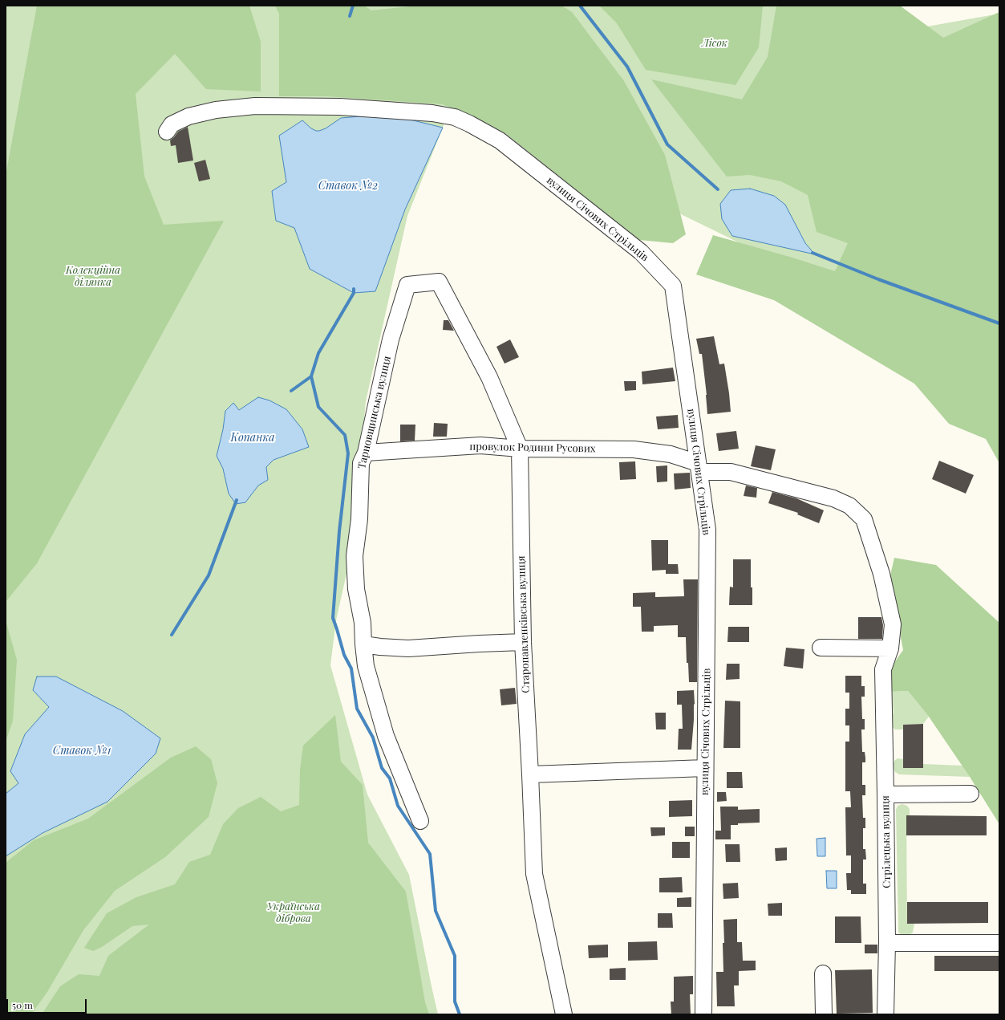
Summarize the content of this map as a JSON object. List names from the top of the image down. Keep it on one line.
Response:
{"streets":{"street":["вулиця Січових Стрільців","Тарновщинська вулиця","провулок Родини Русових","Старопавленківська вулиця","Стрілецька вулиця"]},"crossings":[["вулиця Січових Стрільців","провулок Родини Русових"],["Тарновщинська вулиця","провулок Родини Русових"],["Тарновщинська вулиця","Старопавленківська вулиця"],["провулок Родини Русових","Старопавленківська вулиця"],["провулок Родини Русових","Стрілецька вулиця"]],"water":["Ставок №2","Копанка","Ставок №1"],"parks":["Лісок","Колекційна ділянка","Українська діброва"],"scale_bar":"50 m"}
